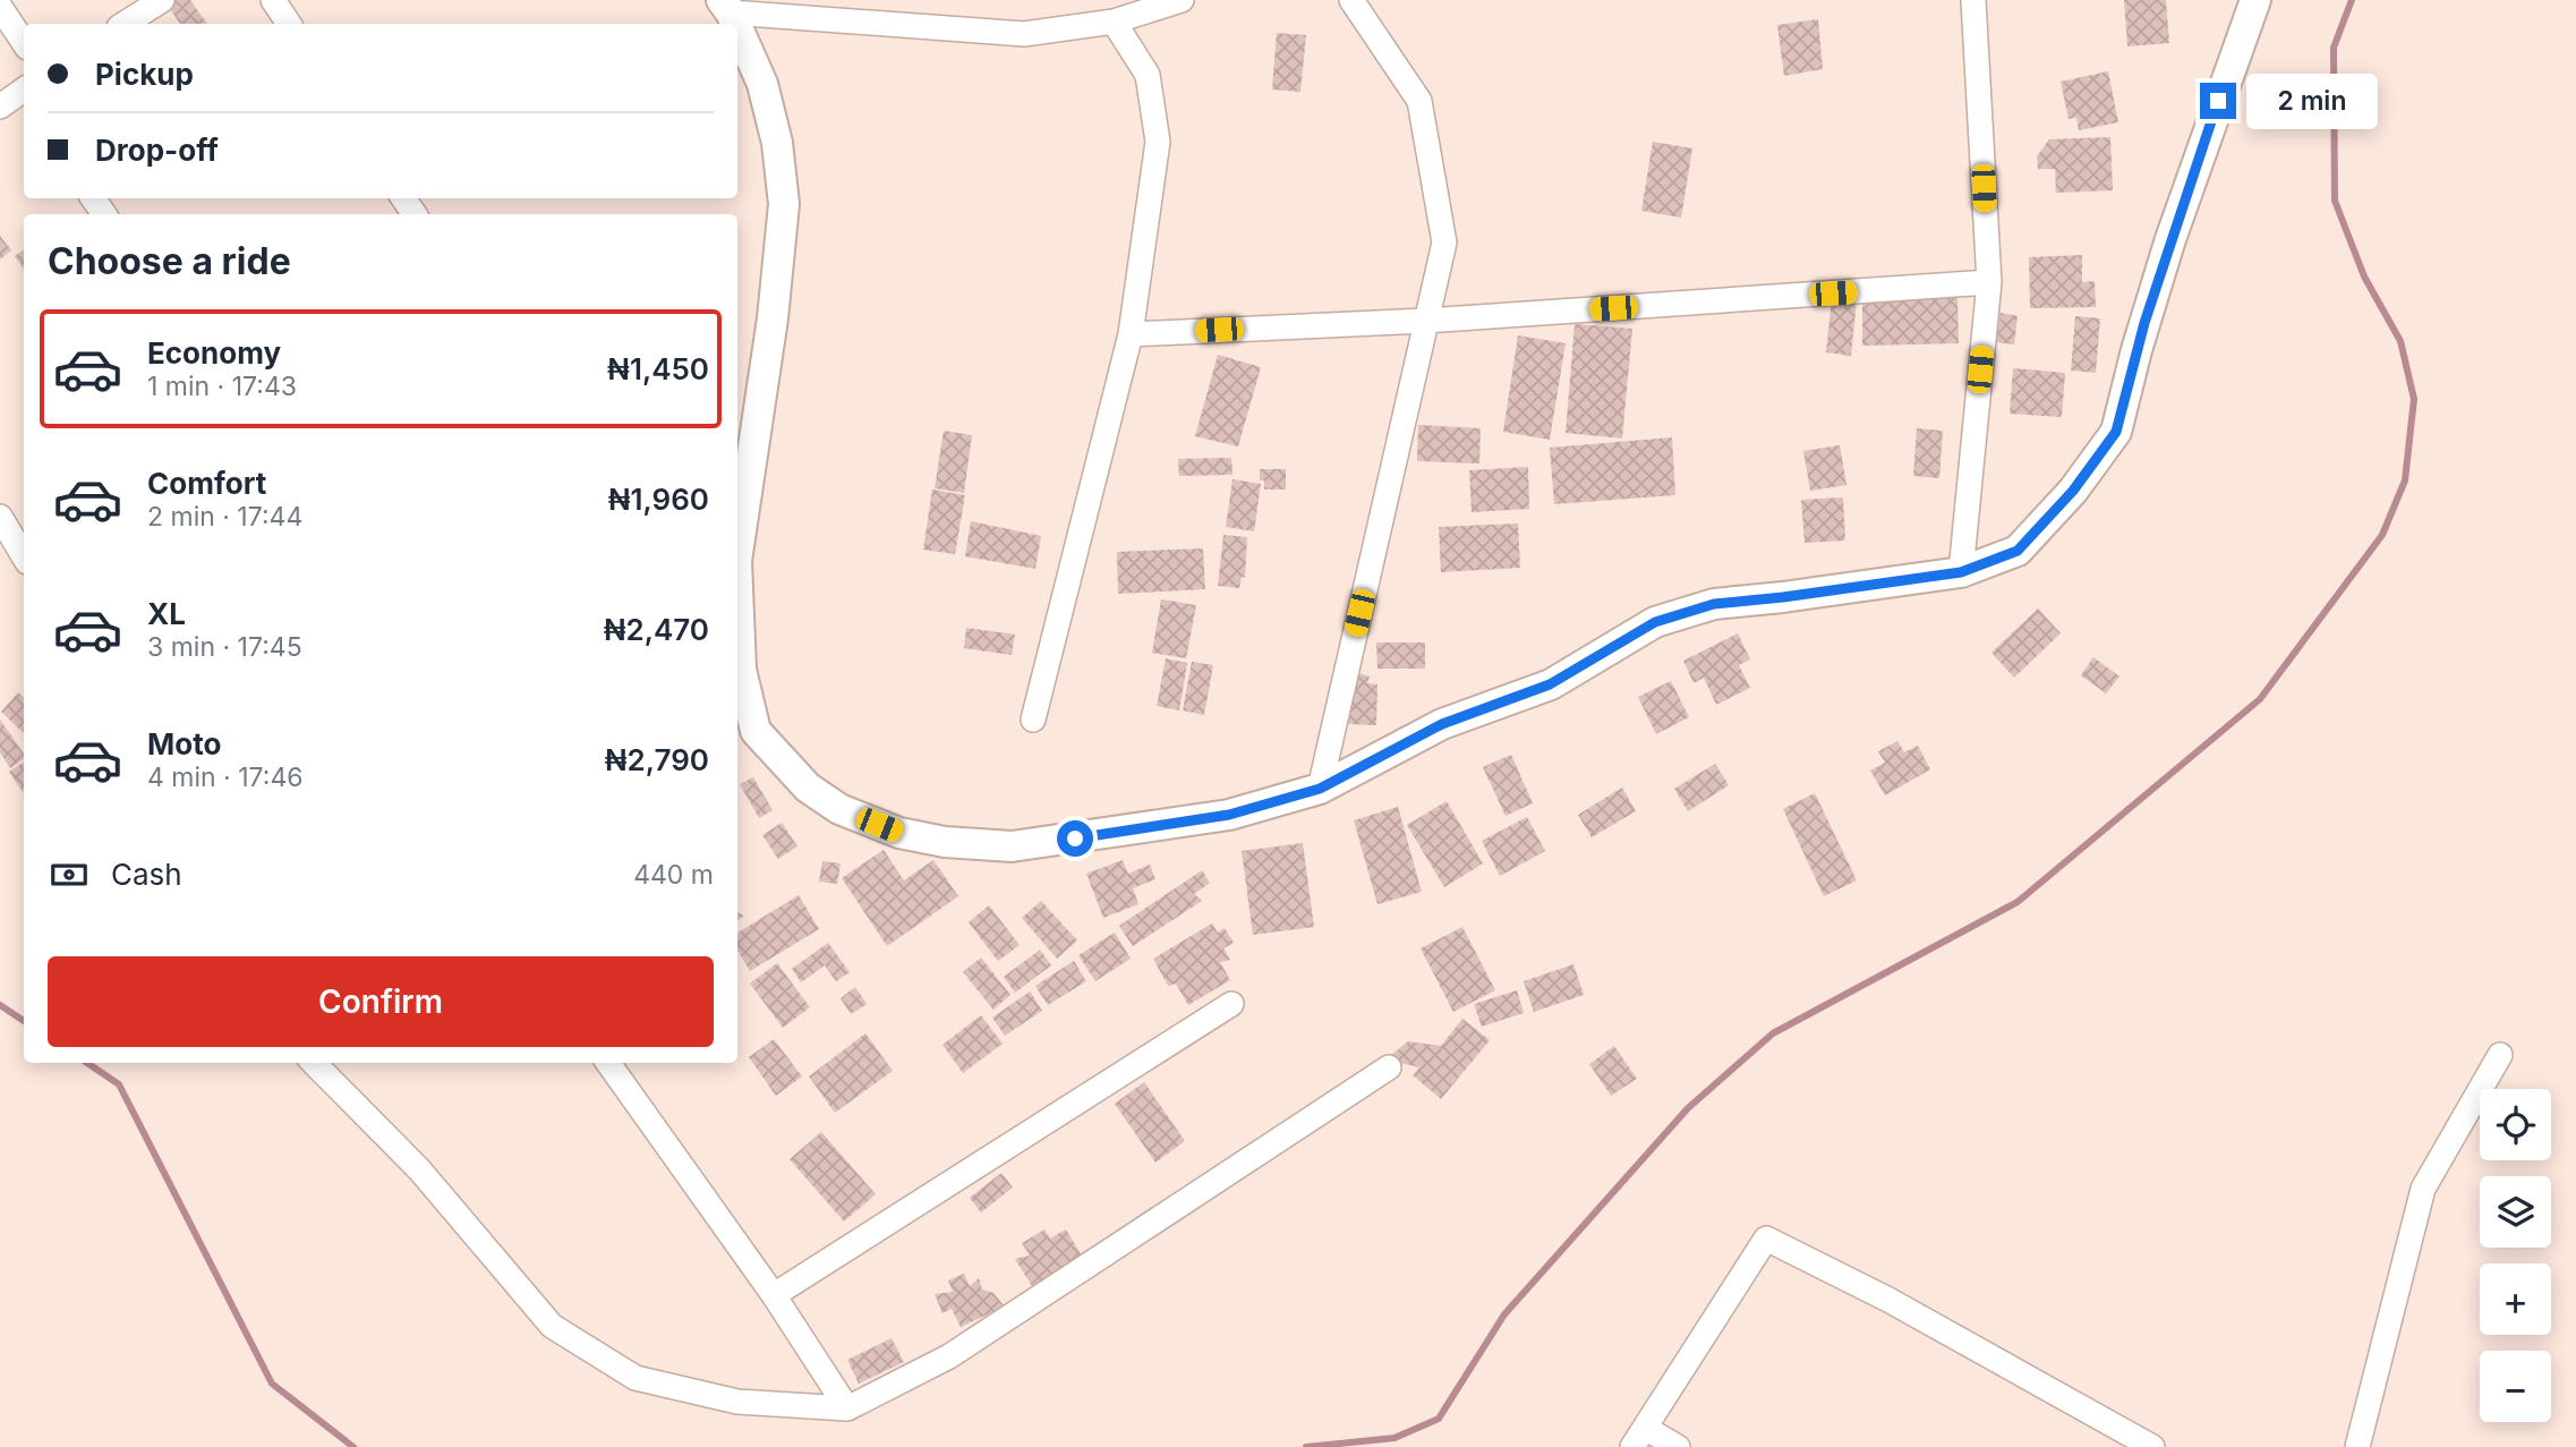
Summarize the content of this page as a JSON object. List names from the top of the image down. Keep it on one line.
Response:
{"page":{"banner":["Pickup","Drop-off"],"bubble":"2 min","heading":"Choose a ride","list":[{"name":"Economy","note":"1 min · 17:43","value":"₦1,450"},{"name":"Comfort","note":"2 min · 17:44","value":"₦1,960"},{"name":"XL","note":"3 min · 17:45","value":"₦2,470"},{"name":"Moto","note":"4 min · 17:46","value":"₦2,790"}],"pay":["Cash","440 m"],"buttons":"Confirm","map_buttons":["+","−"]}}
